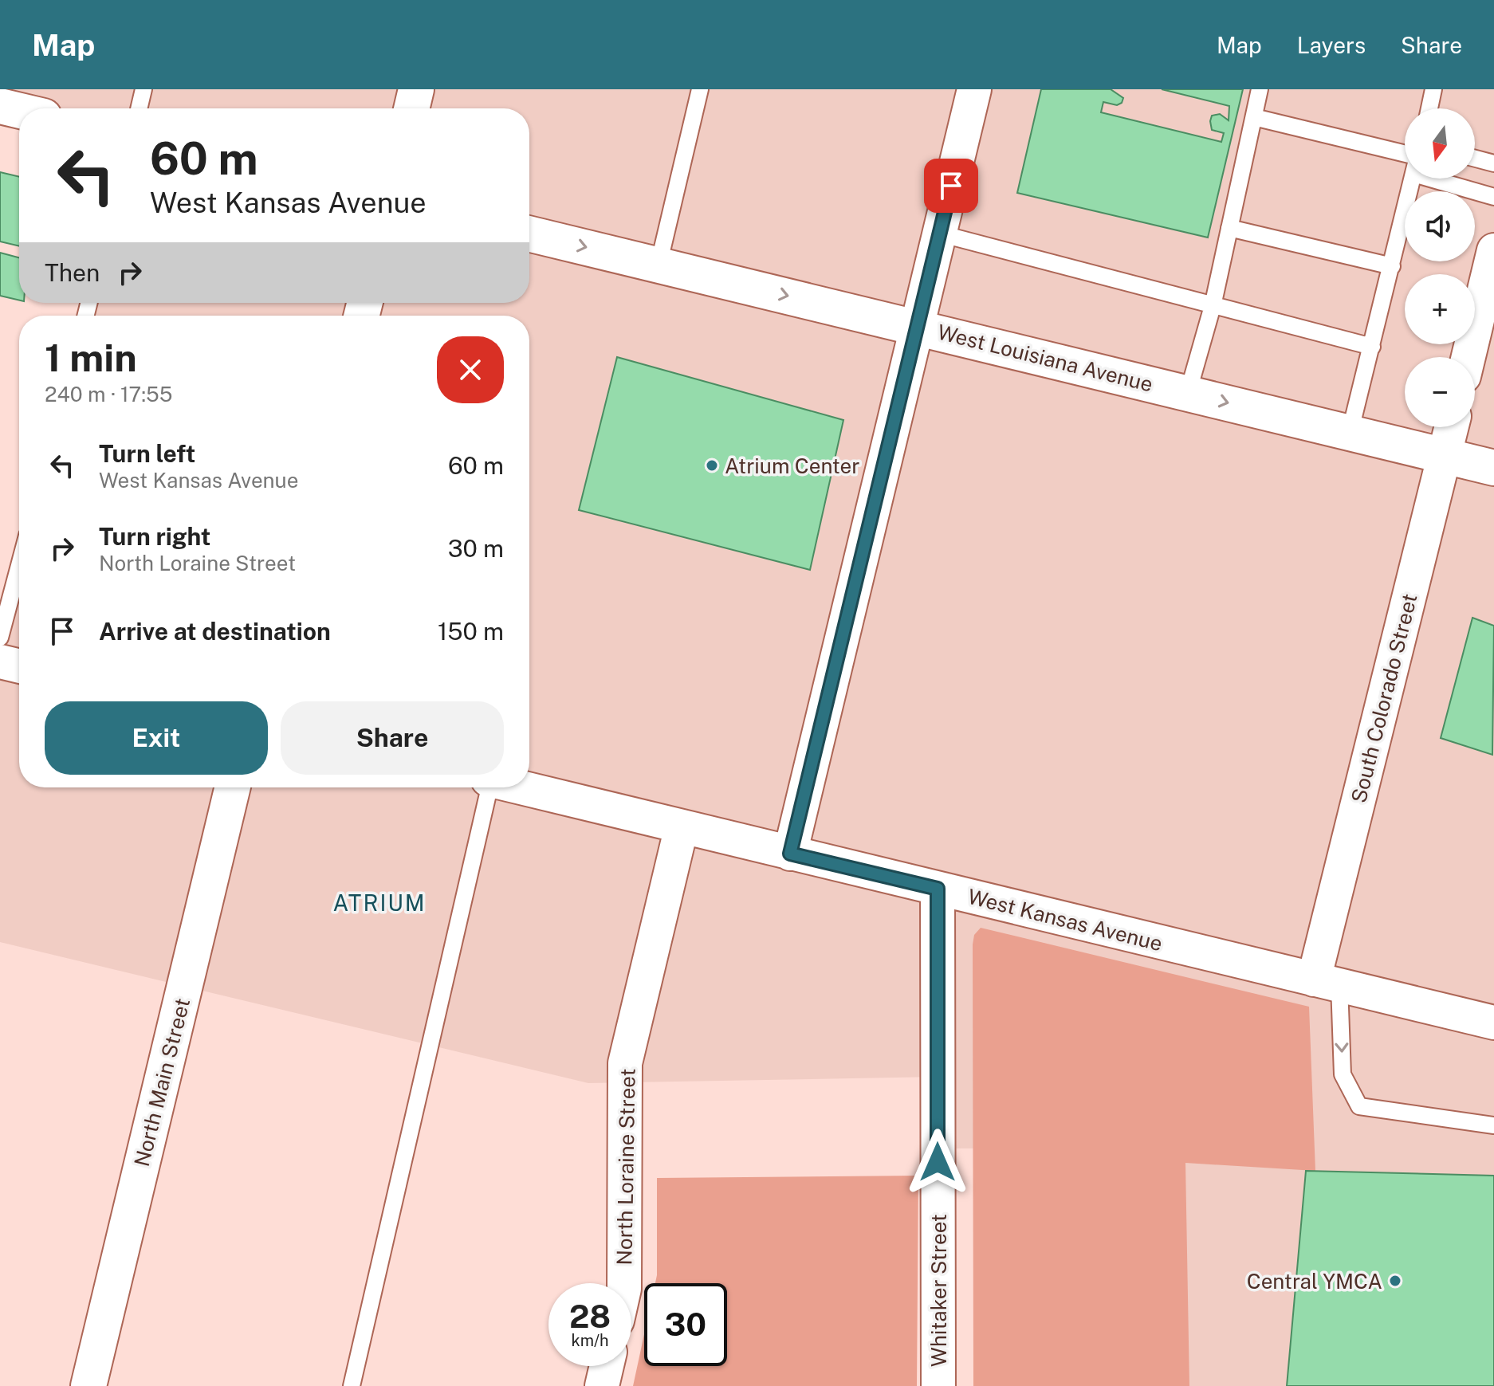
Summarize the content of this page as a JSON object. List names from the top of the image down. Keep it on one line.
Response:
{"streets":{"street":["West Louisiana Avenue","South Colorado Street","West Kansas Avenue","North Main Street","North Loraine Street","Whitaker Street"]},"crossings":[["West Louisiana Avenue","South Colorado Street"],["South Colorado Street","West Kansas Avenue"],["West Kansas Avenue","North Loraine Street"],["West Kansas Avenue","Whitaker Street"]],"one_way":["West Louisiana Avenue"],"districts":["ATRIUM"],"places":["Atrium Center","Central YMCA"],"north":"bottom","page":{"header":"Map","nav":["Map","Layers","Share"],"map_buttons":["+","−"],"turn":["60 m","West Kansas Avenue"],"then":"Then","heading":["1 min","240 m · 17:55"],"list":[{"name":"Turn left","note":"West Kansas Avenue","value":"60 m"},{"name":"Turn right","note":"North Loraine Street","value":"30 m"},{"name":"Arrive at destination","value":"150 m"}],"buttons":["Exit","Share"],"speed":"28 km/h","limit":"30"}}
